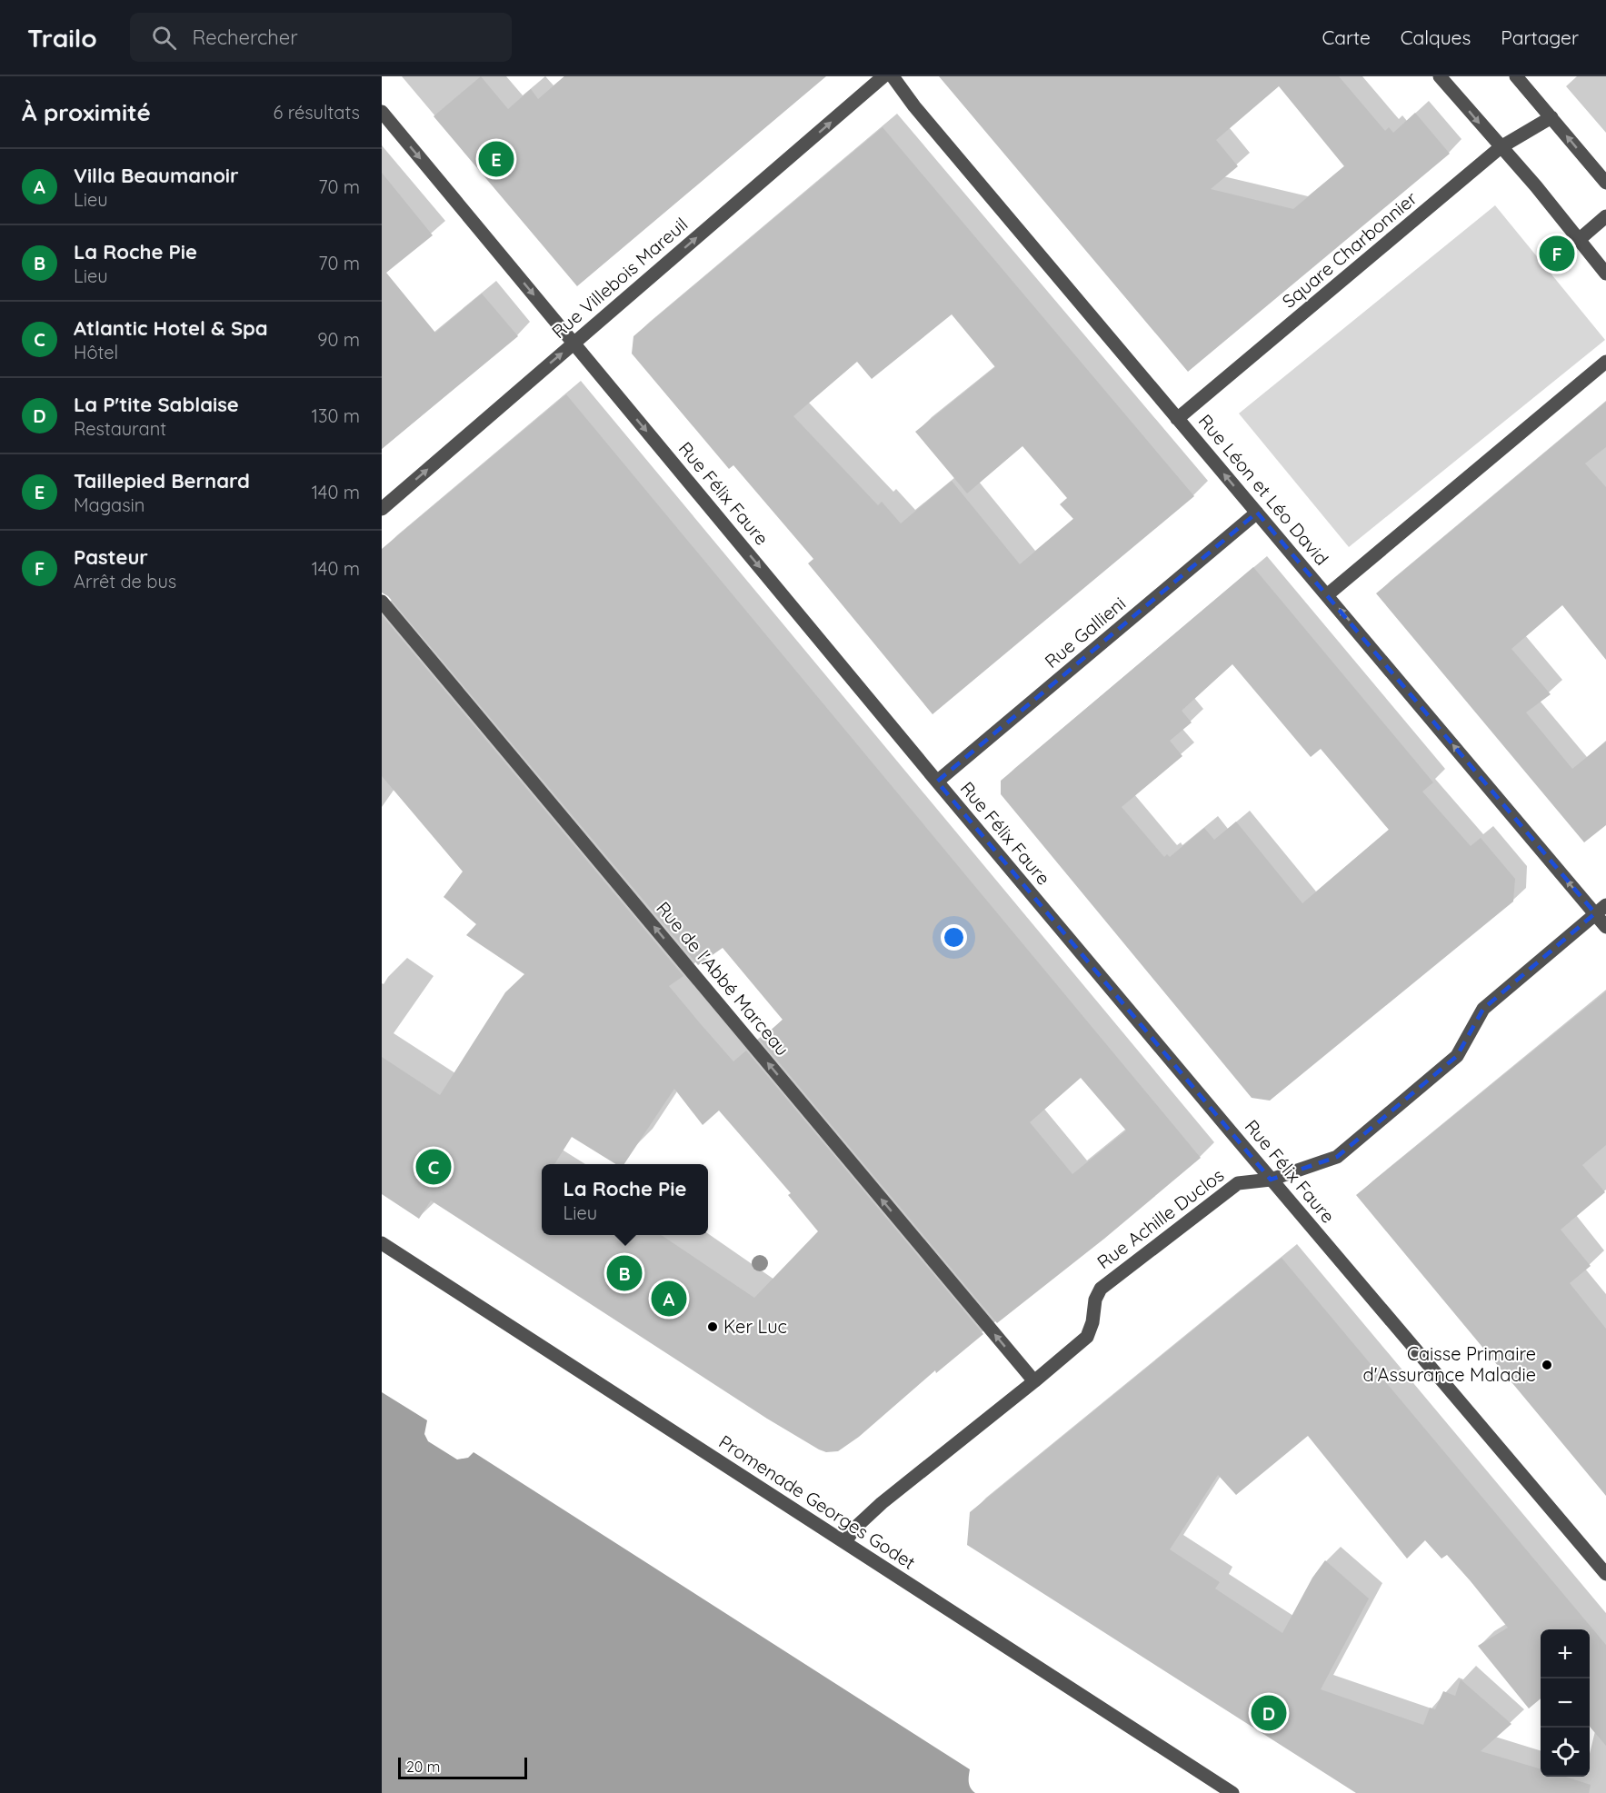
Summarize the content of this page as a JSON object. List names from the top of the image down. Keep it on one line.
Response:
{"streets":{"street":["Square Charbonnier","Rue Villebois Mareuil","Rue Léon et Léo David","Rue Félix Faure","Rue Gallieni","Rue de l'Abbé Marceau","Rue Achille Duclos","Promenade Georges Godet"]},"crossings":[["Square Charbonnier","Rue Léon et Léo David"],["Rue Villebois Mareuil","Rue Félix Faure"],["Rue Léon et Léo David","Rue Gallieni"],["Rue Léon et Léo David","Rue Achille Duclos"],["Rue Félix Faure","Rue Gallieni"],["Rue Félix Faure","Rue Achille Duclos"],["Rue de l'Abbé Marceau","Rue Achille Duclos"],["Rue Achille Duclos","Promenade Georges Godet"]],"one_way":["Rue Villebois Mareuil","Rue Léon et Léo David","Rue Félix Faure","Rue de l'Abbé Marceau"],"places":["Ker Luc","Caisse Primaire d'Assurance Maladie"],"scale_bar":"20 m","page":{"header":"Trailo","search":"Rechercher","nav":["Carte","Calques","Partager"],"heading":["À proximité","6 résultats"],"pins":["E","F","C","B","A","D"],"list":[{"mark":"A","name":"Villa Beaumanoir","note":"Lieu","value":"70 m"},{"mark":"B","name":"La Roche Pie","note":"Lieu","value":"70 m"},{"mark":"C","name":"Atlantic Hotel & Spa","note":"Hôtel","value":"90 m"},{"mark":"D","name":"La P'tite Sablaise","note":"Restaurant","value":"130 m"},{"mark":"E","name":"Taillepied Bernard","note":"Magasin","value":"140 m"},{"mark":"F","name":"Pasteur","note":"Arrêt de bus","value":"140 m"}],"popup":["La Roche Pie","Lieu"],"map_buttons":["+","−"],"scale":"20 m"}}
